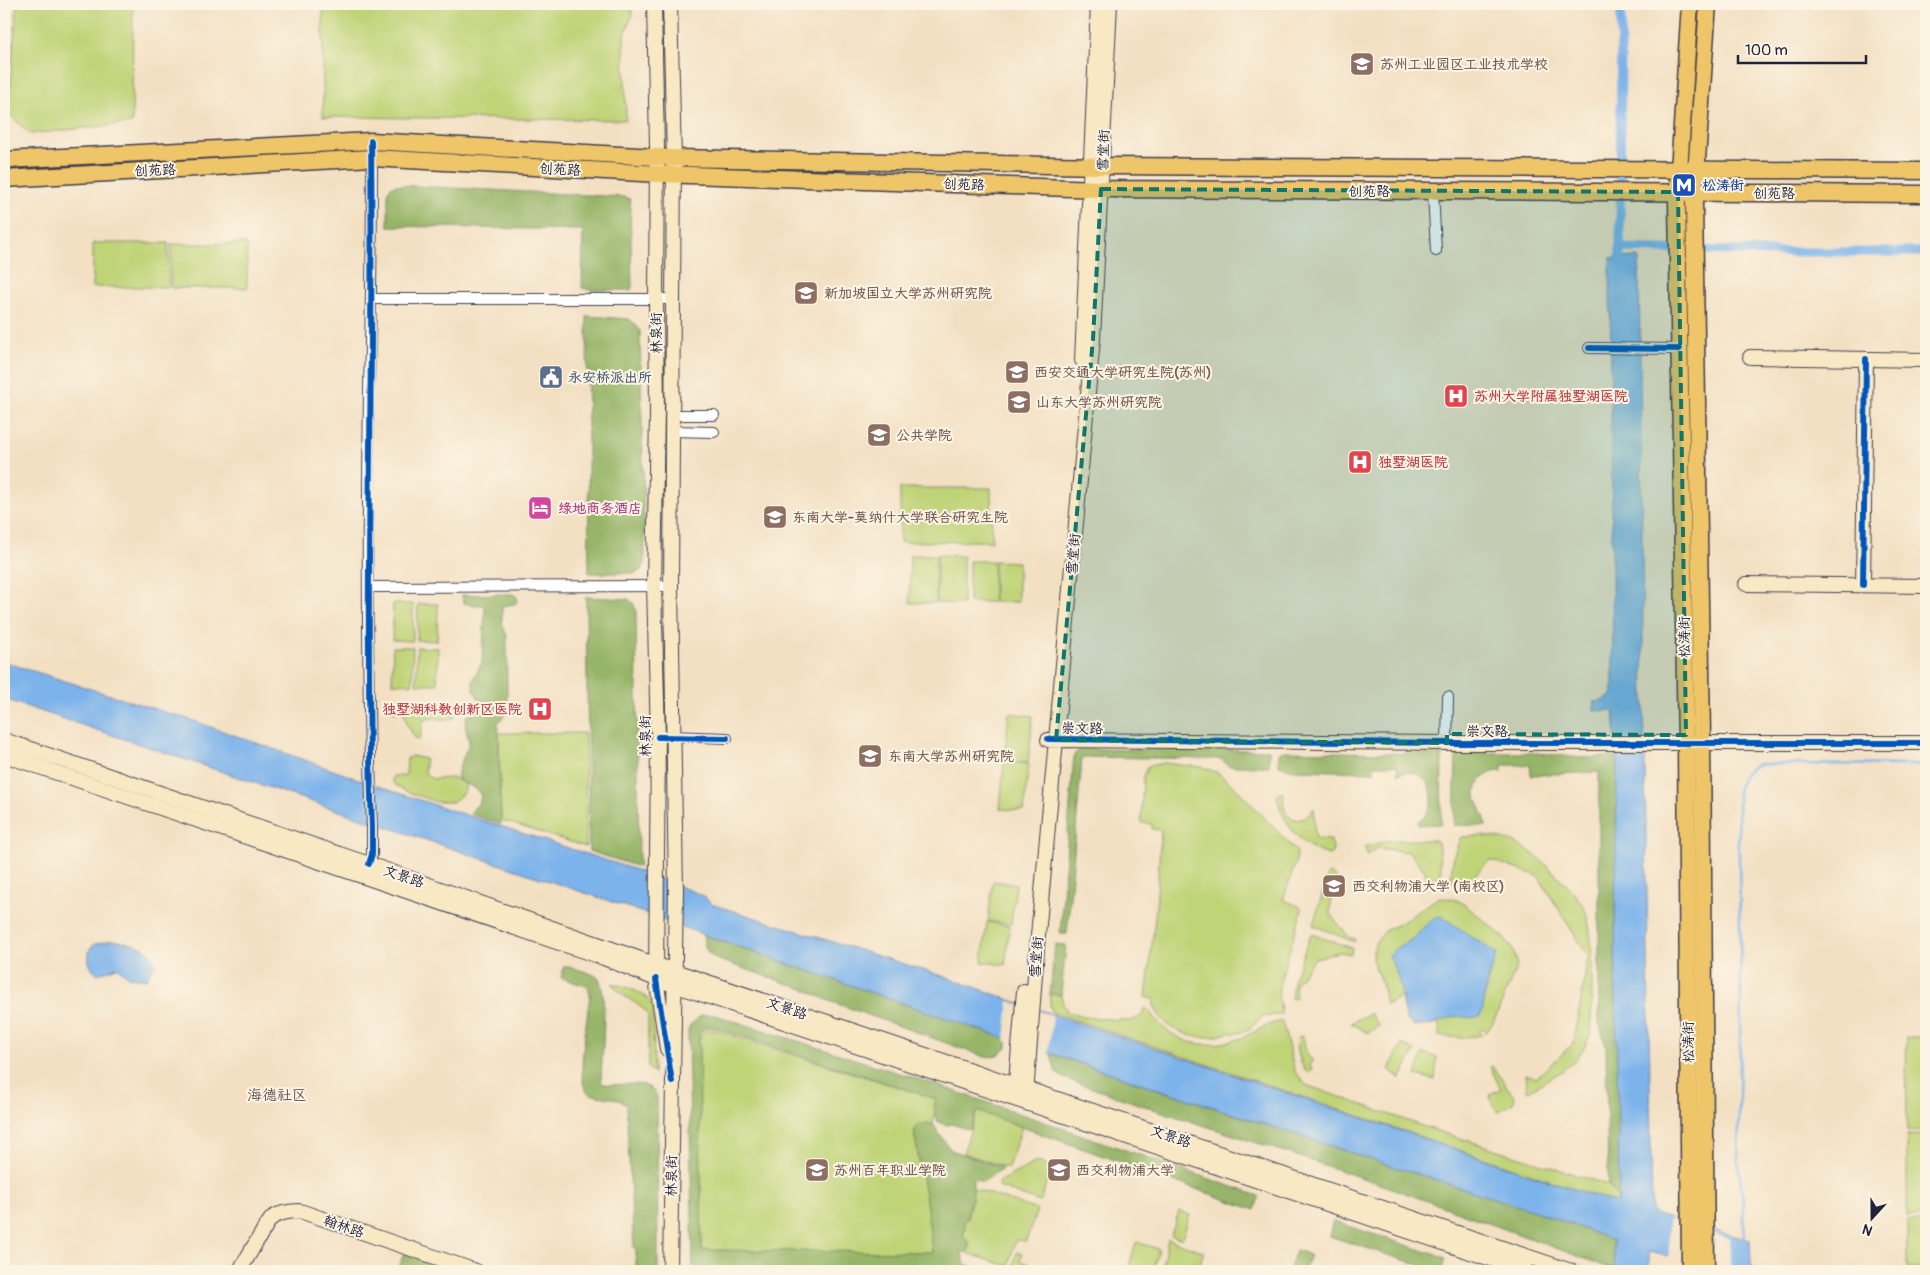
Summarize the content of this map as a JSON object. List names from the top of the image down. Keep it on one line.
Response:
{"streets":{"main road":["雪堂街","创苑路","林泉街","松涛街","崇文路","文景路","翰林路"]},"crossings":[["雪堂街","创苑路"],["雪堂街","崇文路"],["雪堂街","文景路"],["创苑路","林泉街"],["创苑路","松涛街"],["林泉街","文景路"],["松涛街","崇文路"]],"districts":["海德社区"],"places":{"school or university":["苏州工业园区工业技术学校","新加坡国立大学苏州研究院","西安交通大学研究生院(苏州)","山东大学苏州研究院","公共学院","东南大学-莫纳什大学联合研究生院","东南大学苏州研究院","西交利物浦大学 (南校区)","苏州百年职业学院","西交利物浦大学"],"metro station":["松涛街"],"public building":["永安桥派出所"],"hospital":["苏州大学附属独墅湖医院","独墅湖医院","独墅湖科教创新区医院"],"hotel":["绿地商务酒店"]},"scale_bar":"100 m","north":"bottom"}
